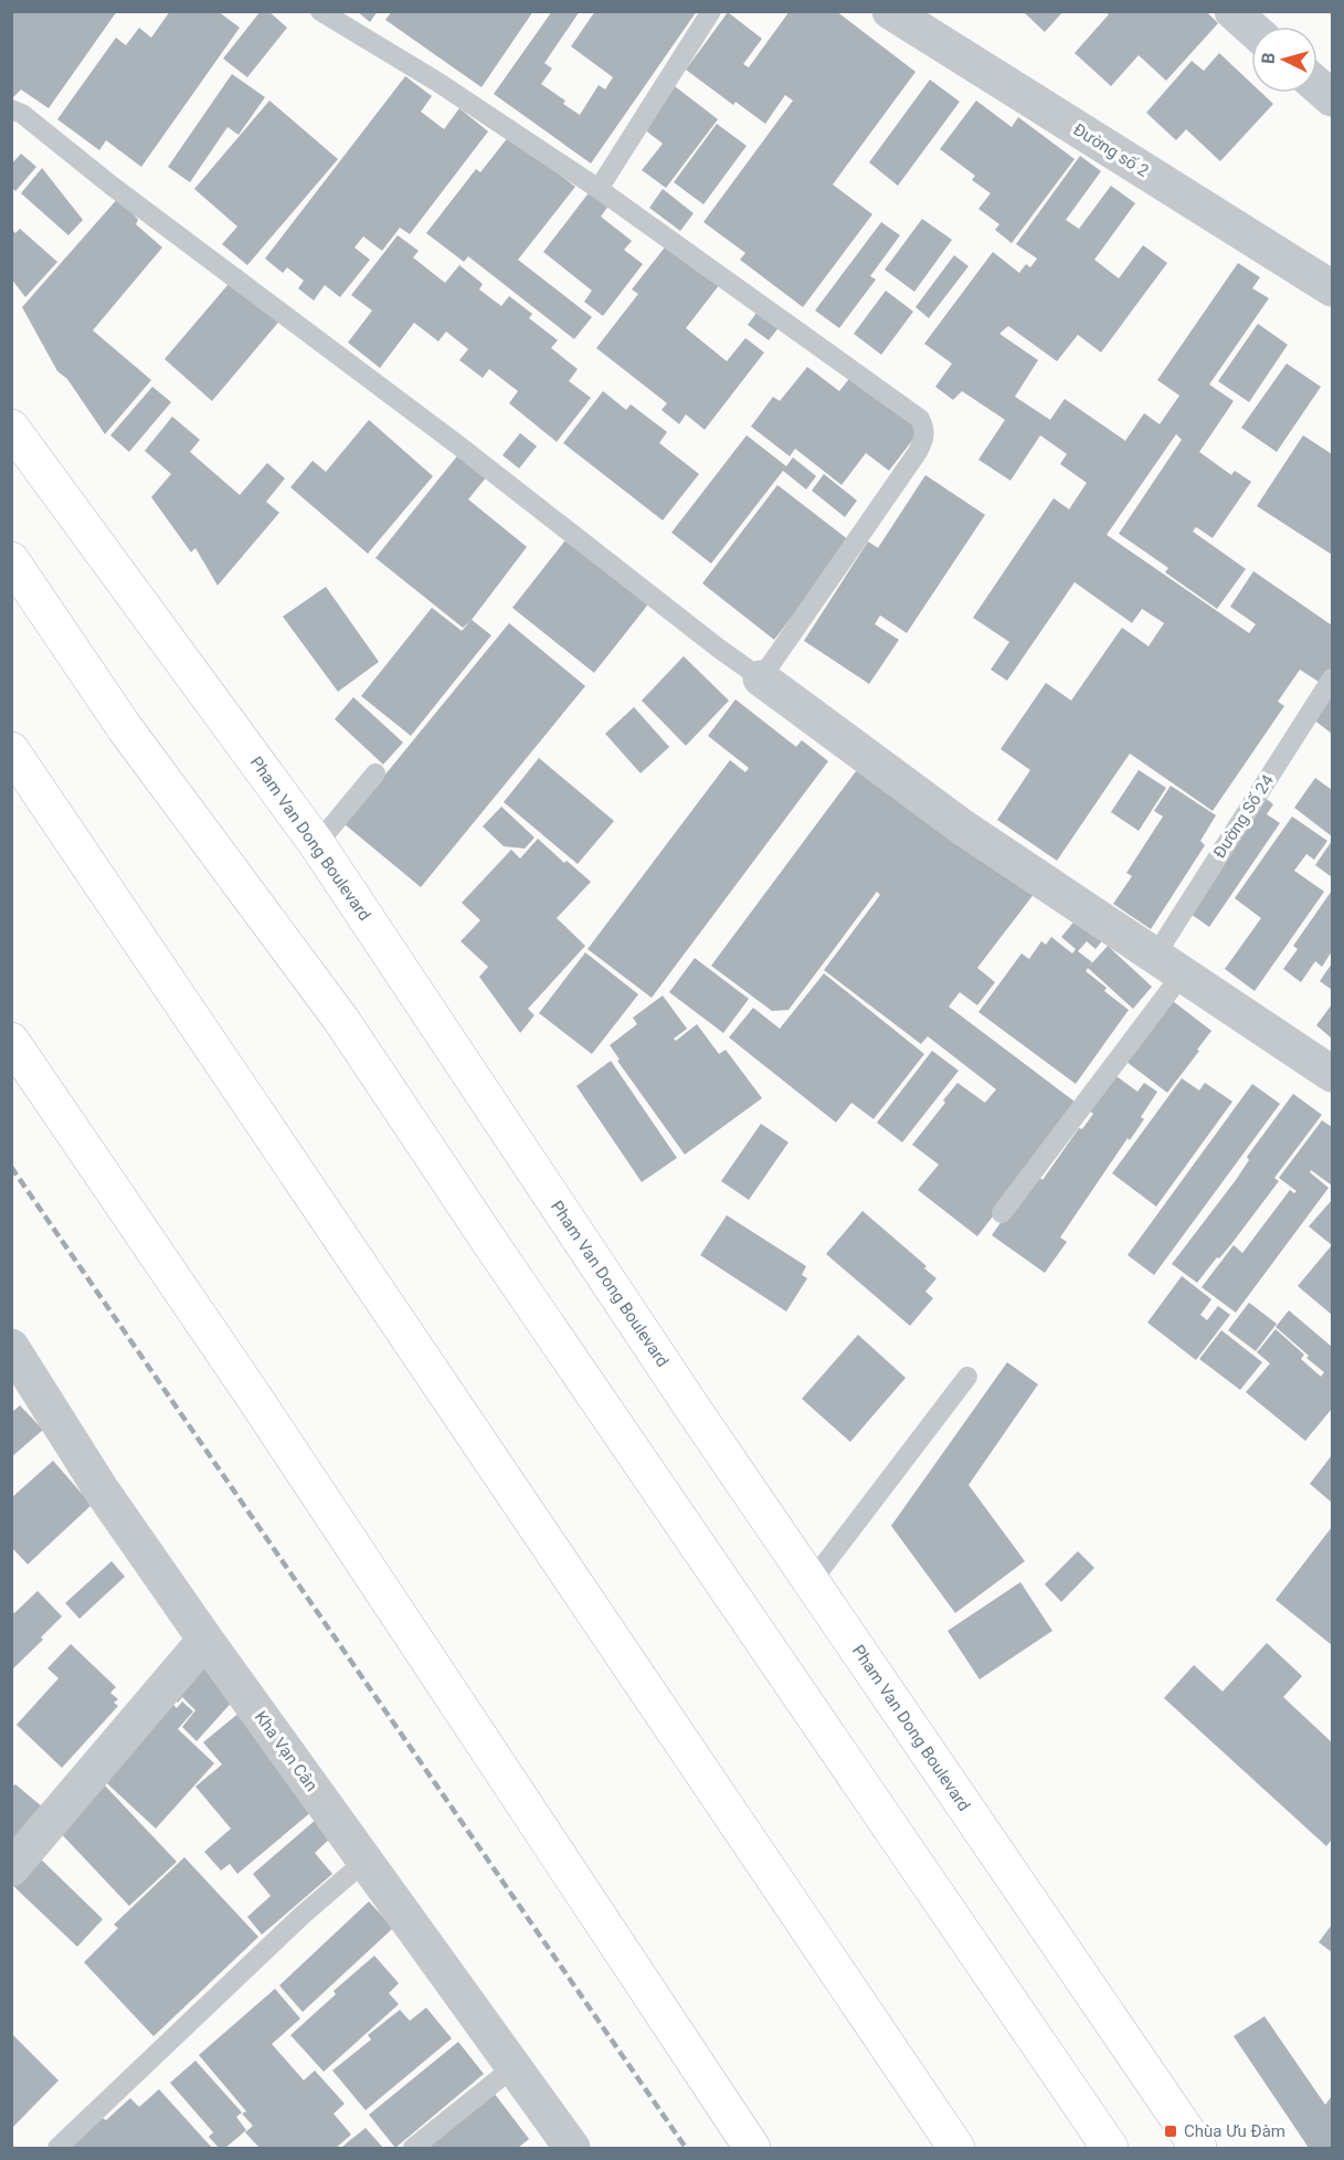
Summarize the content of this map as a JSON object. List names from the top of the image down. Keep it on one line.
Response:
{"streets":{"main road":["Pham Van Dong Boulevard"],"street":["Đường số 2","Kha Vạn Cân"],"lane":["Đường Số 24"]},"places":{"transit":["Chùa Ưu Đàm"]},"north":"left"}
